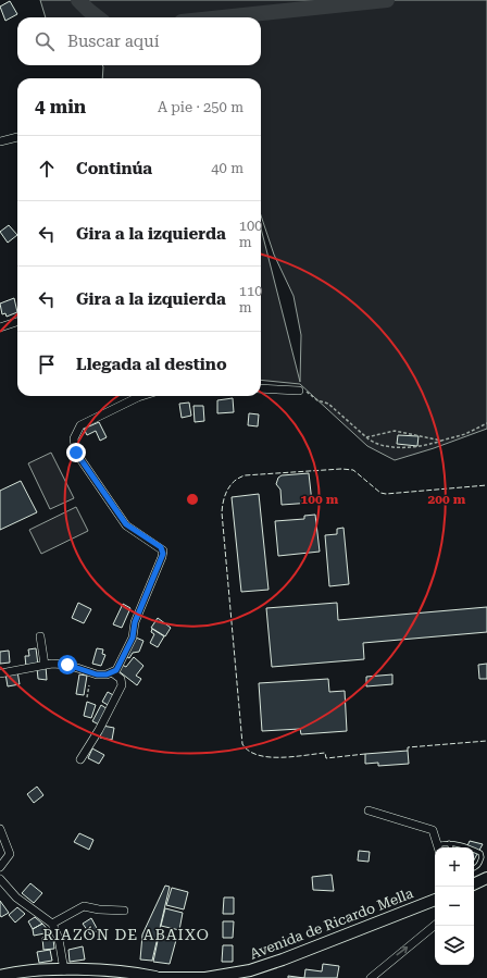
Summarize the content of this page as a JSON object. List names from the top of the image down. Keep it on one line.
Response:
{"streets":{"main road":["Avenida de Ricardo Mella"]},"districts":["RIAZÓN DE ABAIXO"],"page":{"search":"Buscar aquí","heading":["4 min","A pie · 250 m"],"list":[["Continúa","40 m"],["Gira a la izquierda","100 m"],["Gira a la izquierda","110 m"],"Llegada al destino"],"map_buttons":["+","−"]},"rings":["100 m","200 m"]}
